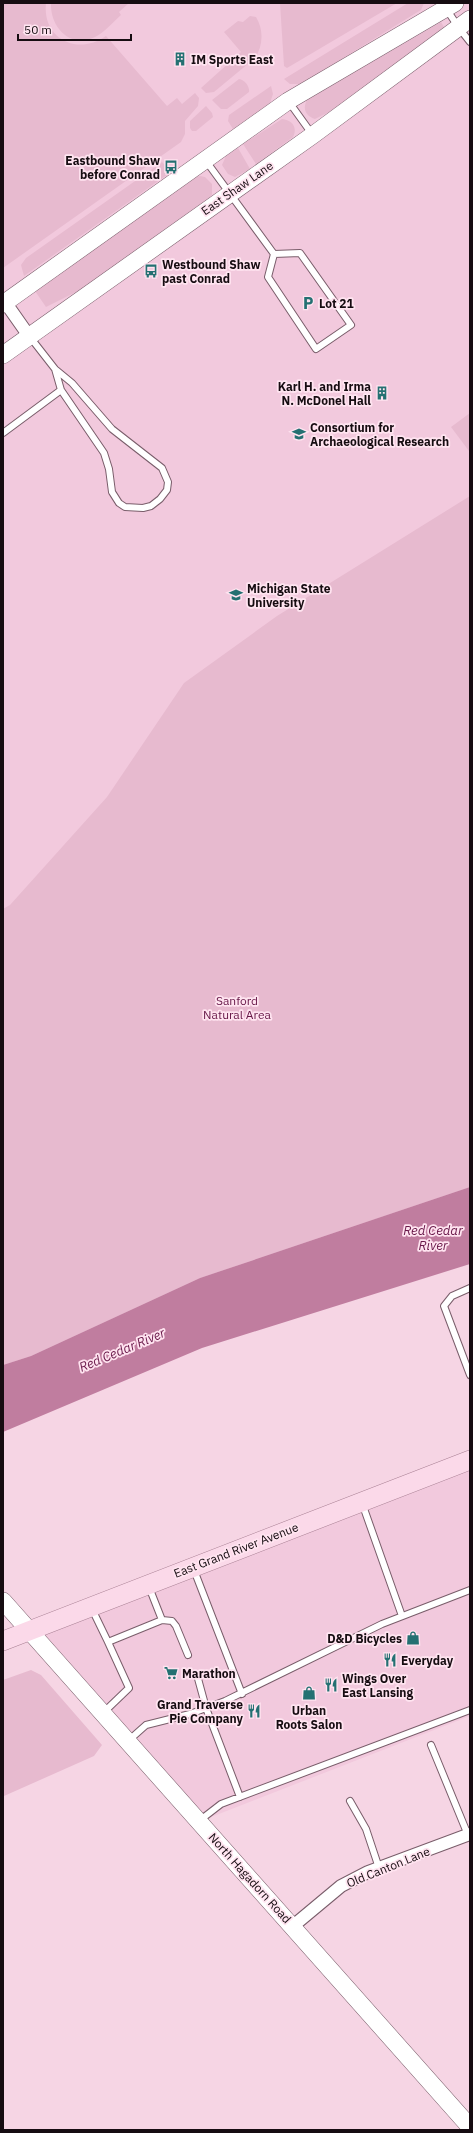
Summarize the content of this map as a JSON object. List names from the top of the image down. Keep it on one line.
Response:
{"streets":{"main road":["East Grand River Avenue"],"street":["East Shaw Lane","Old Canton Lane","North Hagadorn Road"]},"crossings":[["East Grand River Avenue","North Hagadorn Road"],["Old Canton Lane","North Hagadorn Road"]],"water":["Red Cedar River"],"parks":["Sanford Natural Area"],"places":{"building":["IM Sports East","Karl H. and Irma N. McDonel Hall"],"bus stop":["Eastbound Shaw before Conrad","Westbound Shaw past Conrad"],"parking":["Lot 21"],"school or university":["Consortium for Archaeological Research","Michigan State University"],"shop":["D&D Bicycles","Urban Roots Salon"],"restaurant":["Everyday","Wings Over East Lansing","Grand Traverse Pie Company"],"supermarket":["Marathon"]},"scale_bar":"50 m"}
